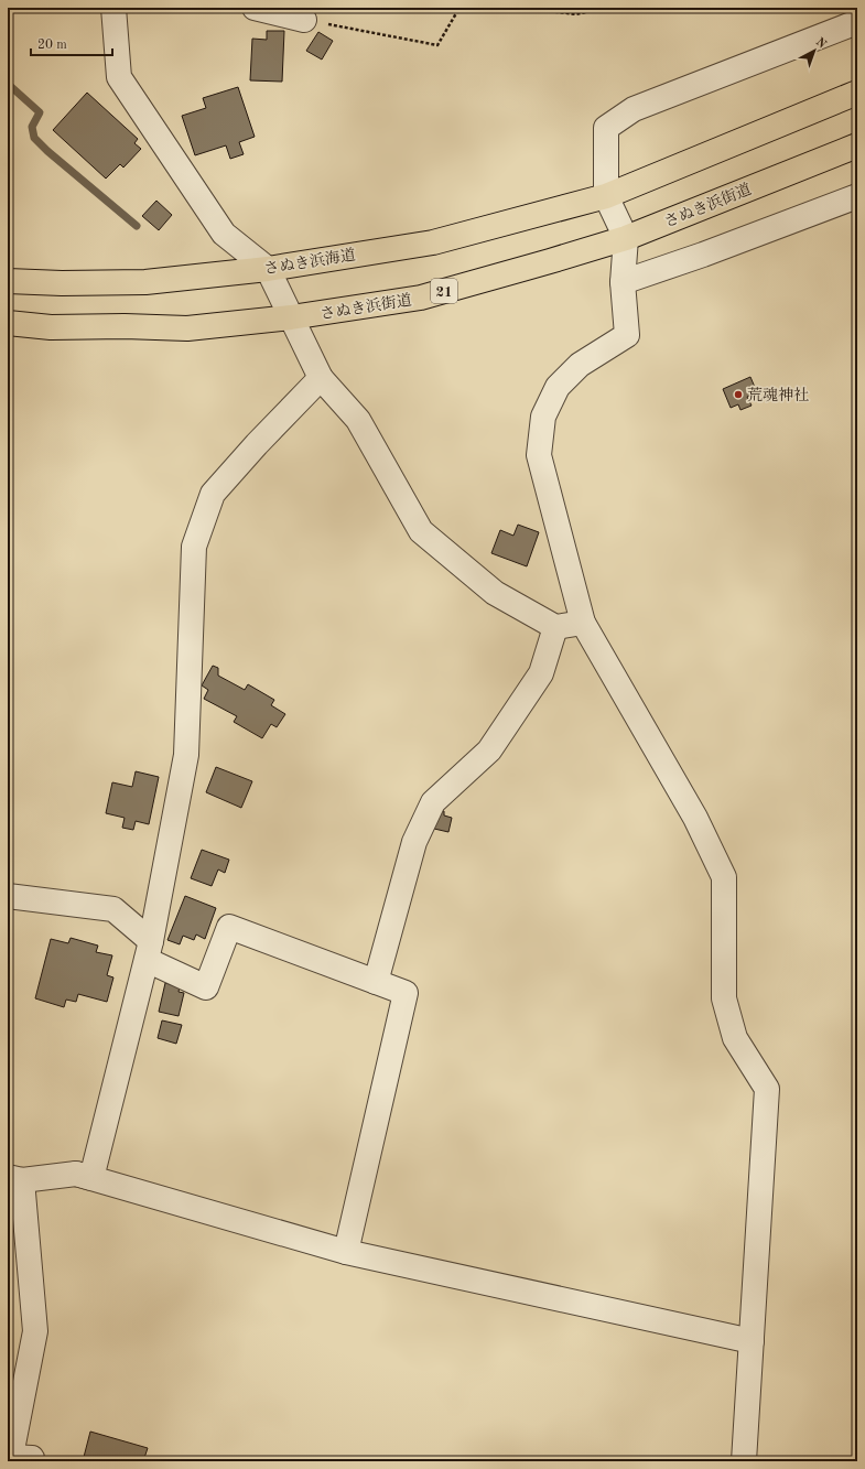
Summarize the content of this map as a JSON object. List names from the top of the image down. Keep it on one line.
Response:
{"streets":{"main road":["さぬき浜街道","さぬき浜海道","21"]},"places":["荒魂神社"],"scale_bar":"20 m","north":"top right"}
